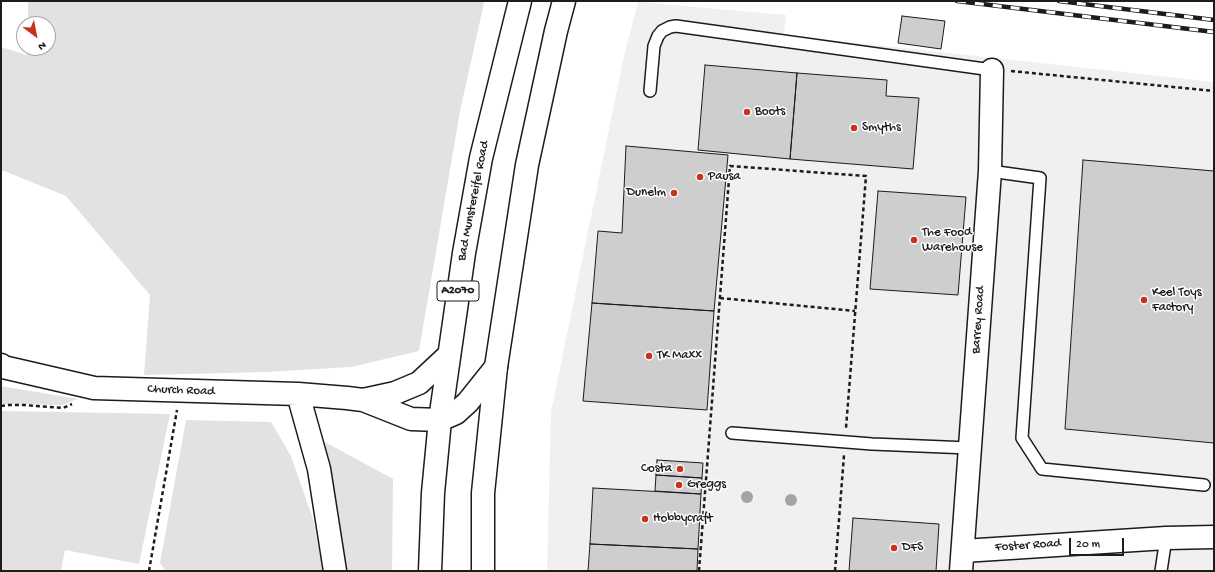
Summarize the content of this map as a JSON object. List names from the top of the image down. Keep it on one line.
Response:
{"streets":{"main road":["Bad Munstereifel Road","A2070","Barrey Road","Church Road","Foster Road"]},"crossings":[["Bad Munstereifel Road","Church Road"],["Barrey Road","Foster Road"]],"places":["Boots","Smyths","Pausa","Dunelm","The Food Warehouse","Keel Toys Factory","TK Maxx","Costa","Greggs","Hobbycraft","DFS"],"scale_bar":"20 m","north":"bottom right"}
